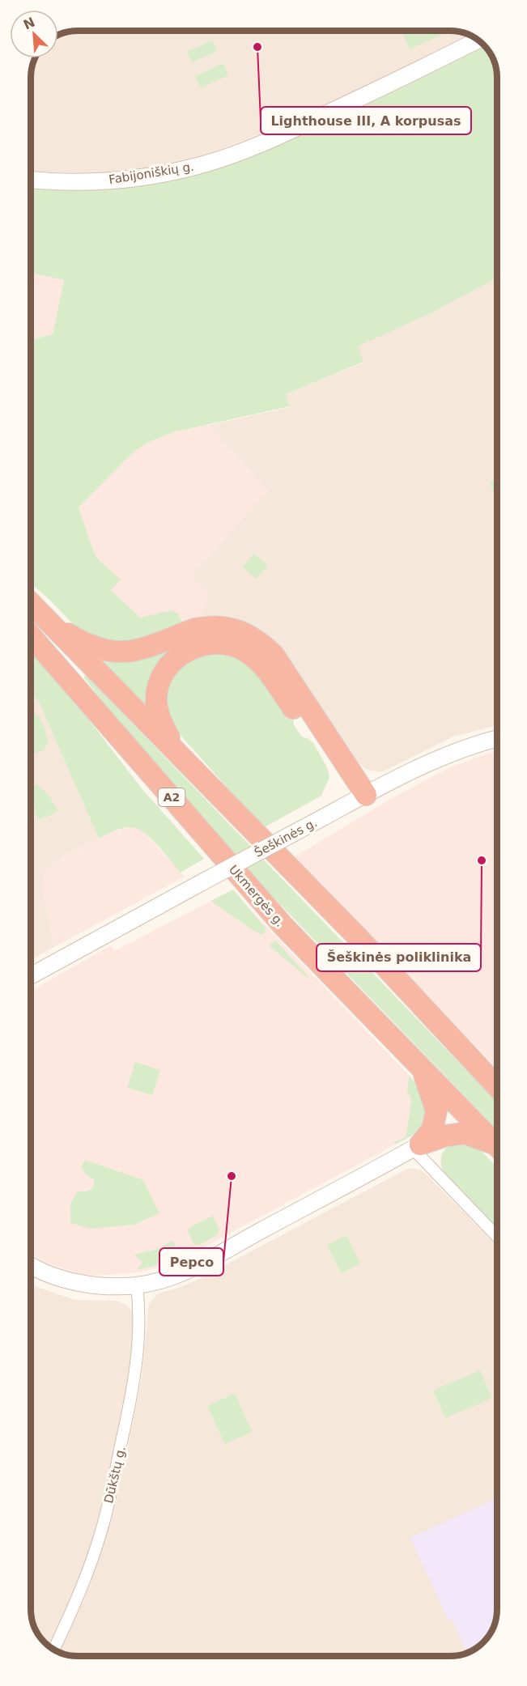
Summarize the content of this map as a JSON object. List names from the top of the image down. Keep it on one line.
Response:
{"streets":{"highway":["A2","Ukmergės g."],"street":["Fabijoniškių g.","Šeškinės g.","Dūkštų g."]},"places":["Lighthouse III, A korpusas","Šeškinės poliklinika","Pepco"],"north":"top left"}
